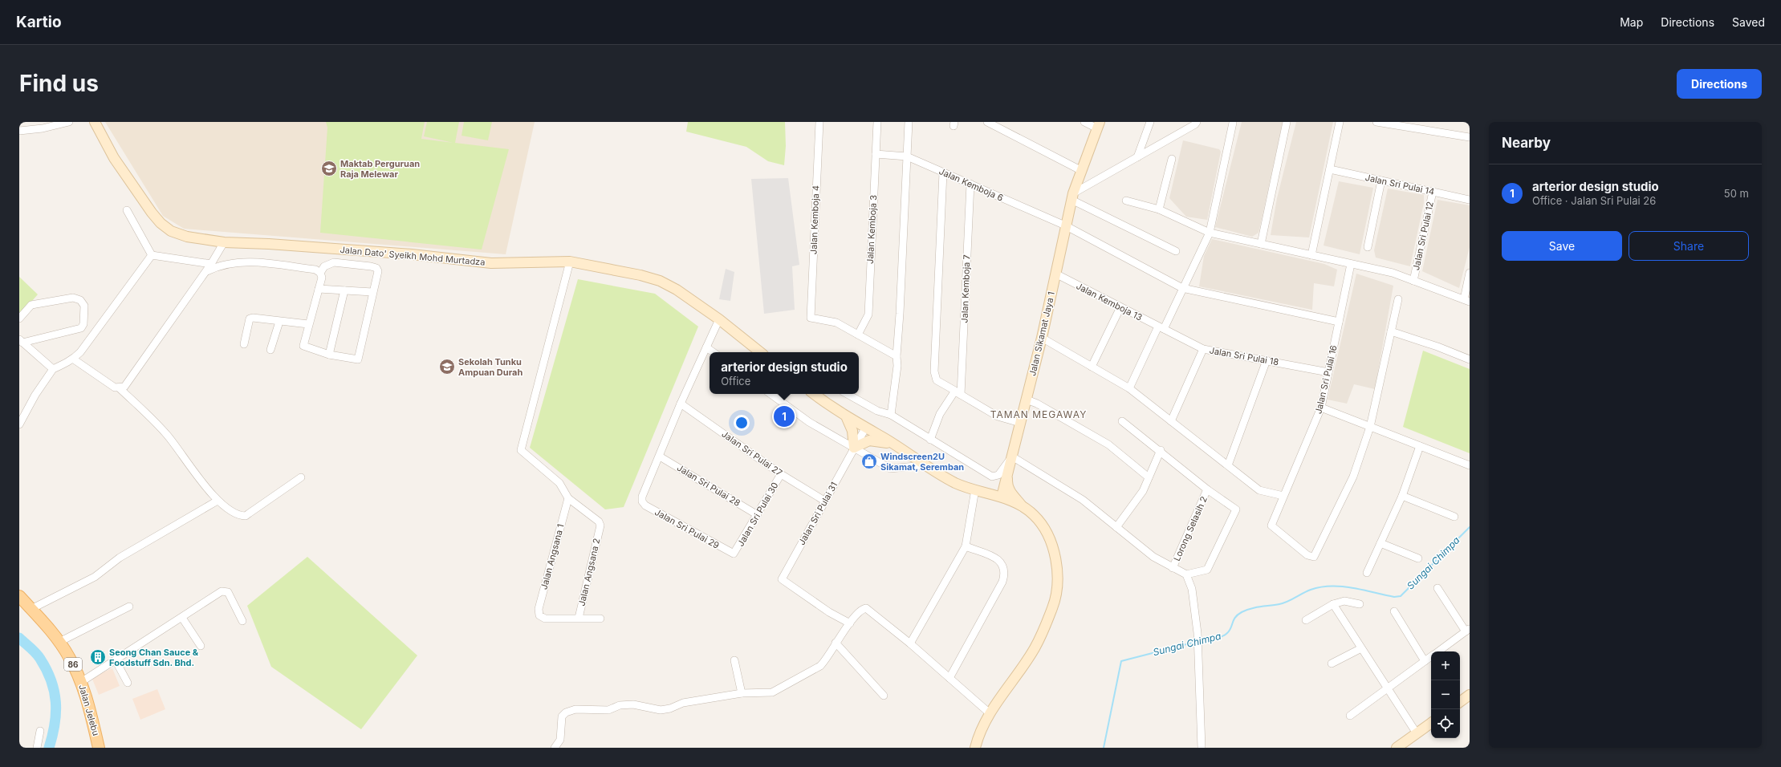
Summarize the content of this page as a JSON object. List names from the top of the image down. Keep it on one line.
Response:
{"streets":{"main road":["Jalan Dato' Syeikh Mohd Murtadza","Jalan Sikamat Jaya 1","86","Jalan Jelebu"],"street":["Jalan Kemboja 6","Jalan Sri Pulai 14","Jalan Kemboja 4","Jalan Kemboja 3","Jalan Sri Pulai 12","Jalan Kemboja 7","Jalan Kemboja 13","Jalan Sri Pulai 18","Jalan Sri Pulai 16","Jalan Sri Pulai 27","Jalan Sri Pulai 28","Jalan Sri Pulai 31","Jalan Sri Pulai 30","Jalan Sri Pulai 29","Lorong Selasih 2","Jalan Angsana 1","Jalan Angsana 2"]},"crossings":[["Jalan Kemboja 6","Jalan Kemboja 3"],["Jalan Kemboja 6","Jalan Kemboja 7"],["Jalan Kemboja 6","Jalan Sikamat Jaya 1"],["Jalan Kemboja 6","Jalan Sri Pulai 16"],["Jalan Sri Pulai 14","Jalan Sri Pulai 12"],["Jalan Kemboja 4","Jalan Kemboja 3"],["Jalan Kemboja 13","Jalan Sikamat Jaya 1"],["Jalan Kemboja 13","Jalan Sri Pulai 18"],["Jalan Sri Pulai 18","Jalan Sri Pulai 16"],["Jalan Sri Pulai 27","Jalan Sri Pulai 31"],["Jalan Sri Pulai 27","Jalan Sri Pulai 30"],["Jalan Sri Pulai 28","Jalan Sri Pulai 30"],["Jalan Sri Pulai 28","Jalan Sri Pulai 29"],["Jalan Sri Pulai 30","Jalan Sri Pulai 29"],["Jalan Angsana 1","Jalan Angsana 2"]],"districts":["TAMAN MEGAWAY"],"water":["Sungai Chimpa"],"places":{"school or university":["Maktab Perguruan Raja Melewar","Sekolah Tunku Ampuan Durah"],"shop":["Windscreen2U Sikamat, Seremban"],"building":["Seong Chan Sauce & Foodstuff Sdn. Bhd."]},"page":{"header":"Kartio","nav":["Map","Directions","Saved"],"buttons":["Directions",["Save","Share"]],"title":"Find us","heading":"Nearby","list":[{"mark":"1","name":"arterior design studio","note":"Office · Jalan Sri Pulai 26","value":"50 m"}],"popup":["arterior design studio","Office"],"pins":"1","map_buttons":["+","−"]}}
